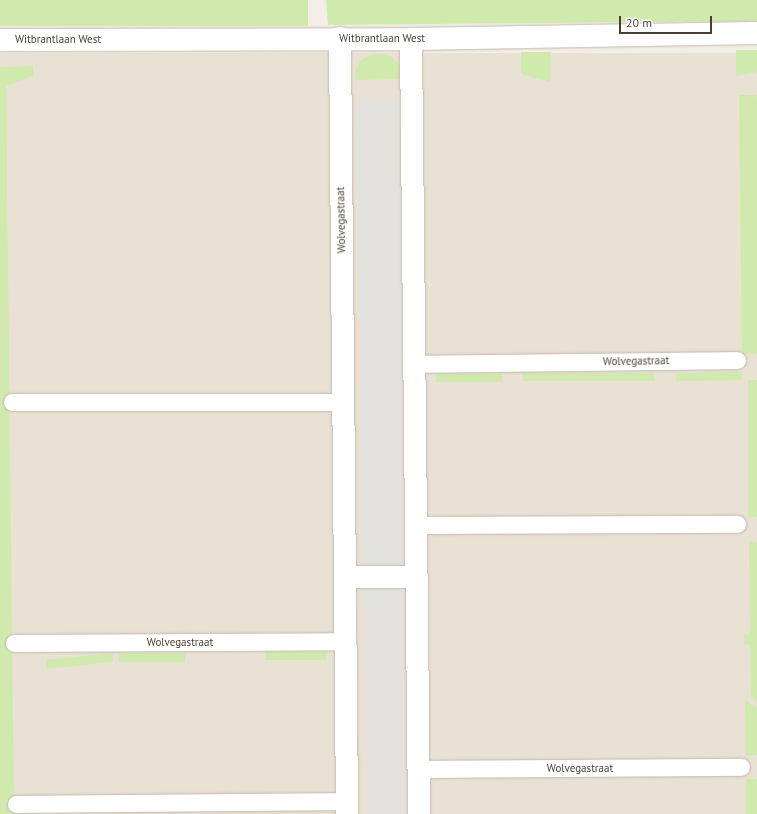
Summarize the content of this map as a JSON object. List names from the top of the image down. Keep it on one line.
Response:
{"streets":{"street":["Witbrantlaan West","Wolvegastraat"]},"crossings":[["Witbrantlaan West","Wolvegastraat"]],"scale_bar":"20 m"}
